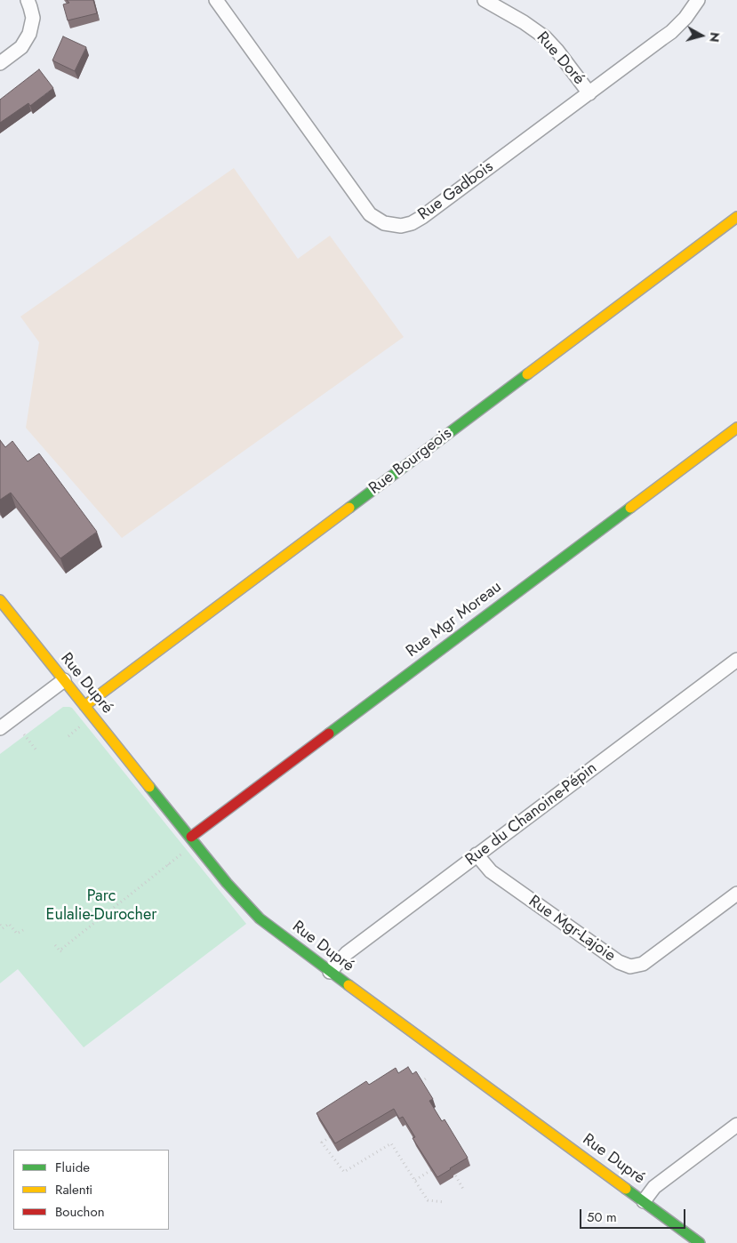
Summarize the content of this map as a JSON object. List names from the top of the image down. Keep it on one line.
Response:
{"streets":{"street":["Rue Doré","Rue Gadbois","Rue Bourgeois","Rue Mgr Moreau","Rue Dupré","Rue du Chanoine-Pépin","Rue Mgr-Lajoie"]},"crossings":[["Rue Doré","Rue Gadbois"],["Rue Bourgeois","Rue Dupré"],["Rue Mgr Moreau","Rue Dupré"],["Rue Dupré","Rue du Chanoine-Pépin"],["Rue du Chanoine-Pépin","Rue Mgr-Lajoie"]],"parks":["Parc Eulalie-Durocher"],"legend":["Fluide","Ralenti","Bouchon"],"scale_bar":"50 m","north":"right"}
